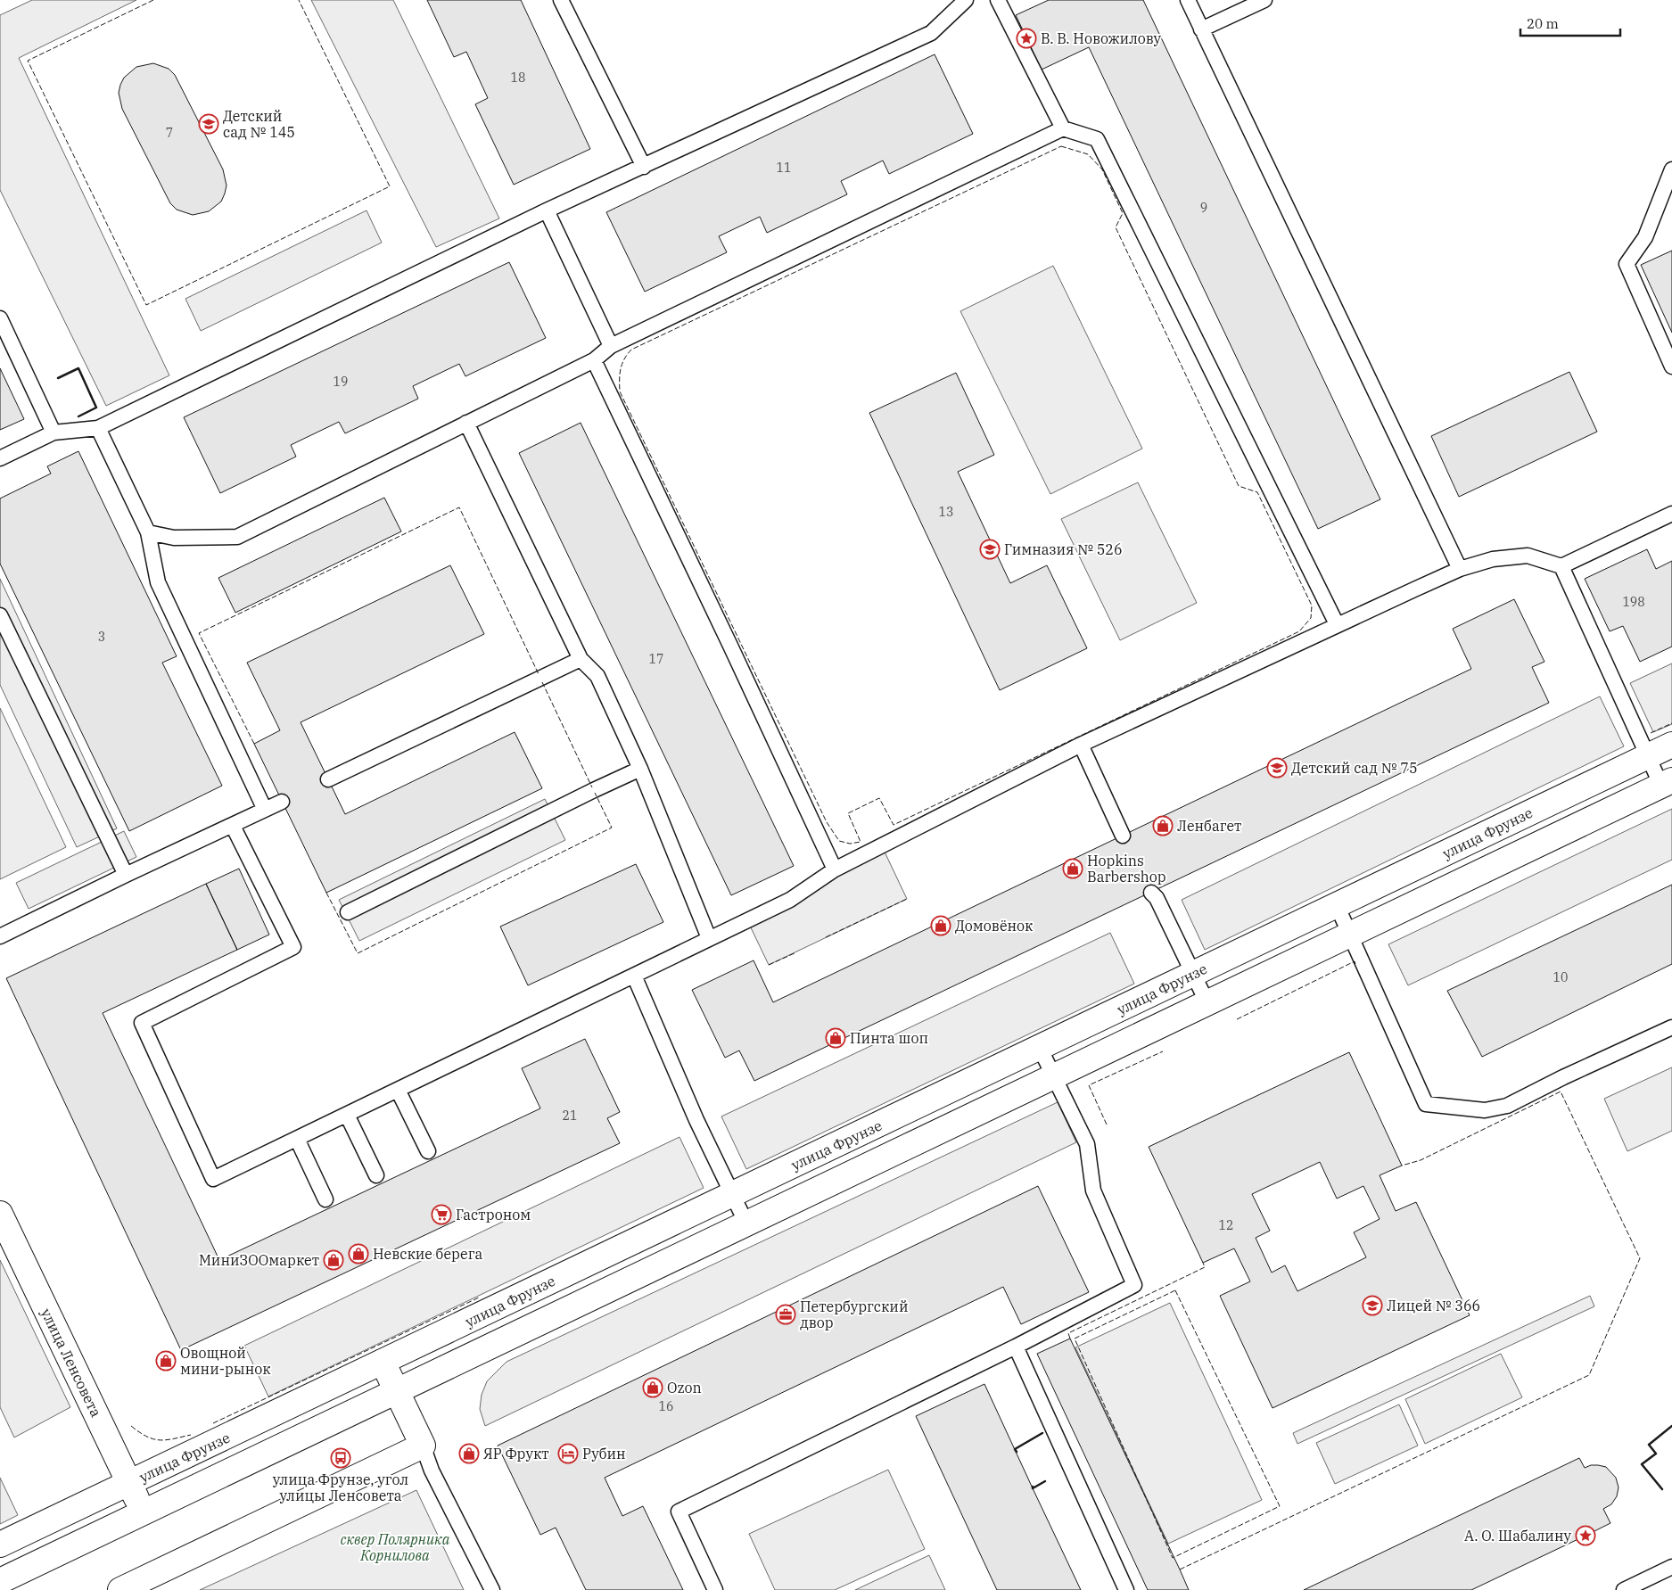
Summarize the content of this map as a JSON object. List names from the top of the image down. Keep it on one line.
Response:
{"streets":{"street":["улица Фрунзе","улица Ленсовета"]},"crossings":[["улица Фрунзе","улица Ленсовета"]],"parks":["сквер Полярника Корнилова"],"places":{"place":["В. В. Новожилову","А. О. Шабалину"],"school or university":["Детский сад № 145","Гимназия № 526","Детский сад № 75","Лицей № 366"],"shop":["Ленбагет","Hopkins Barbershop","Домовёнок","Пинта шоп","Невские берега","МиниЗООмаркет","Овощной мини-рынок","Ozon","ЯР Фрукт"],"supermarket":["Гастроном"],"office":["Петербургский двор"],"hotel":["Рубин"],"bus stop":["улица Фрунзе, угол улицы Ленсовета"]},"house_numbers":["18","7","11","9","19","13","198","3","17","10","21","12","16"],"scale_bar":"20 m"}
